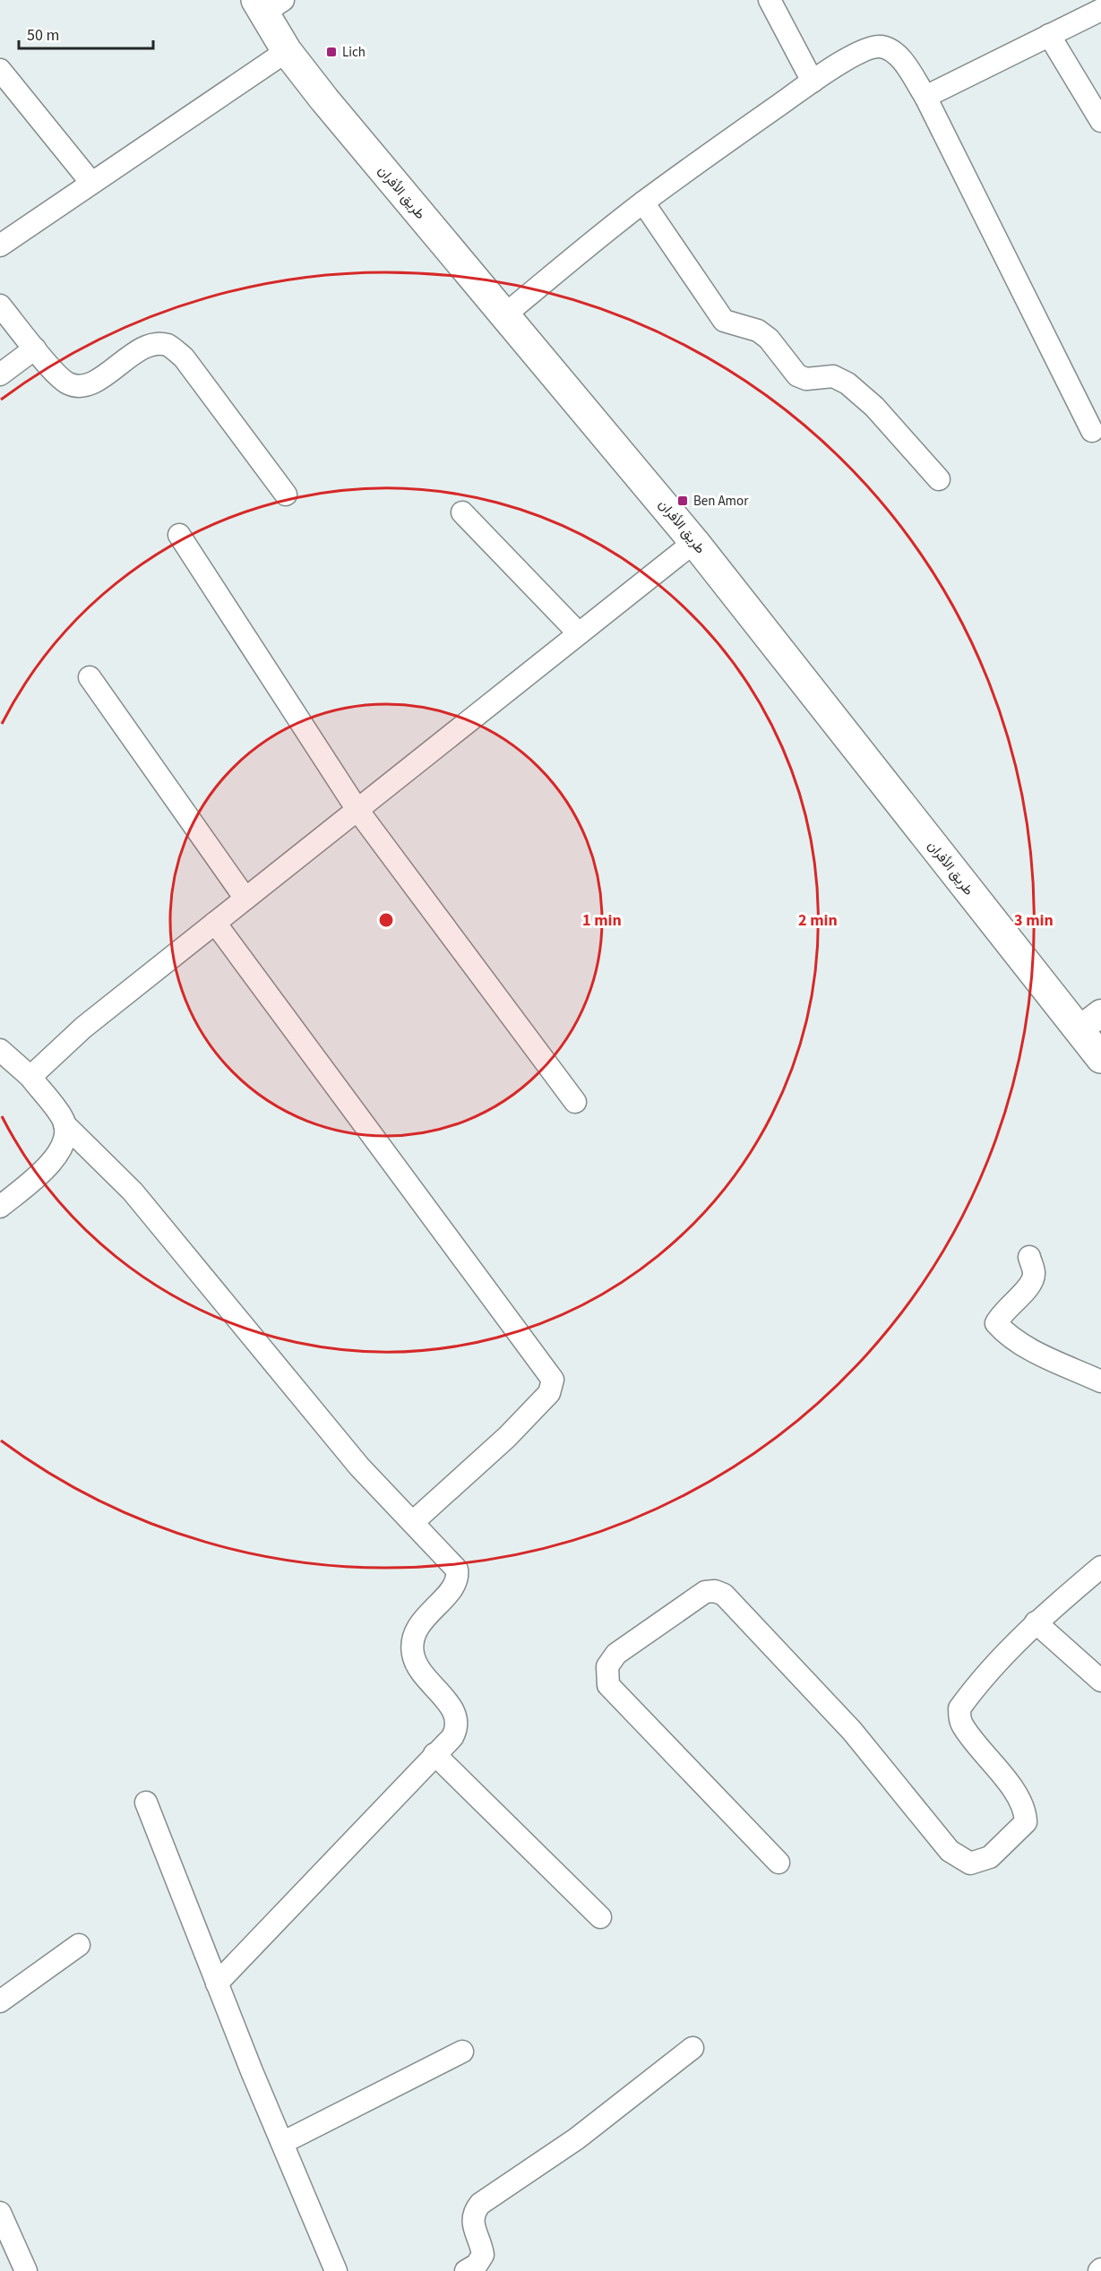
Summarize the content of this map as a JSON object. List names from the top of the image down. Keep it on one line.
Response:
{"streets":{"main road":["طريق الأفران"]},"places":{"transit":["Lich","Ben Amor"]},"scale_bar":"50 m","rings":["1 min","2 min","3 min"]}
